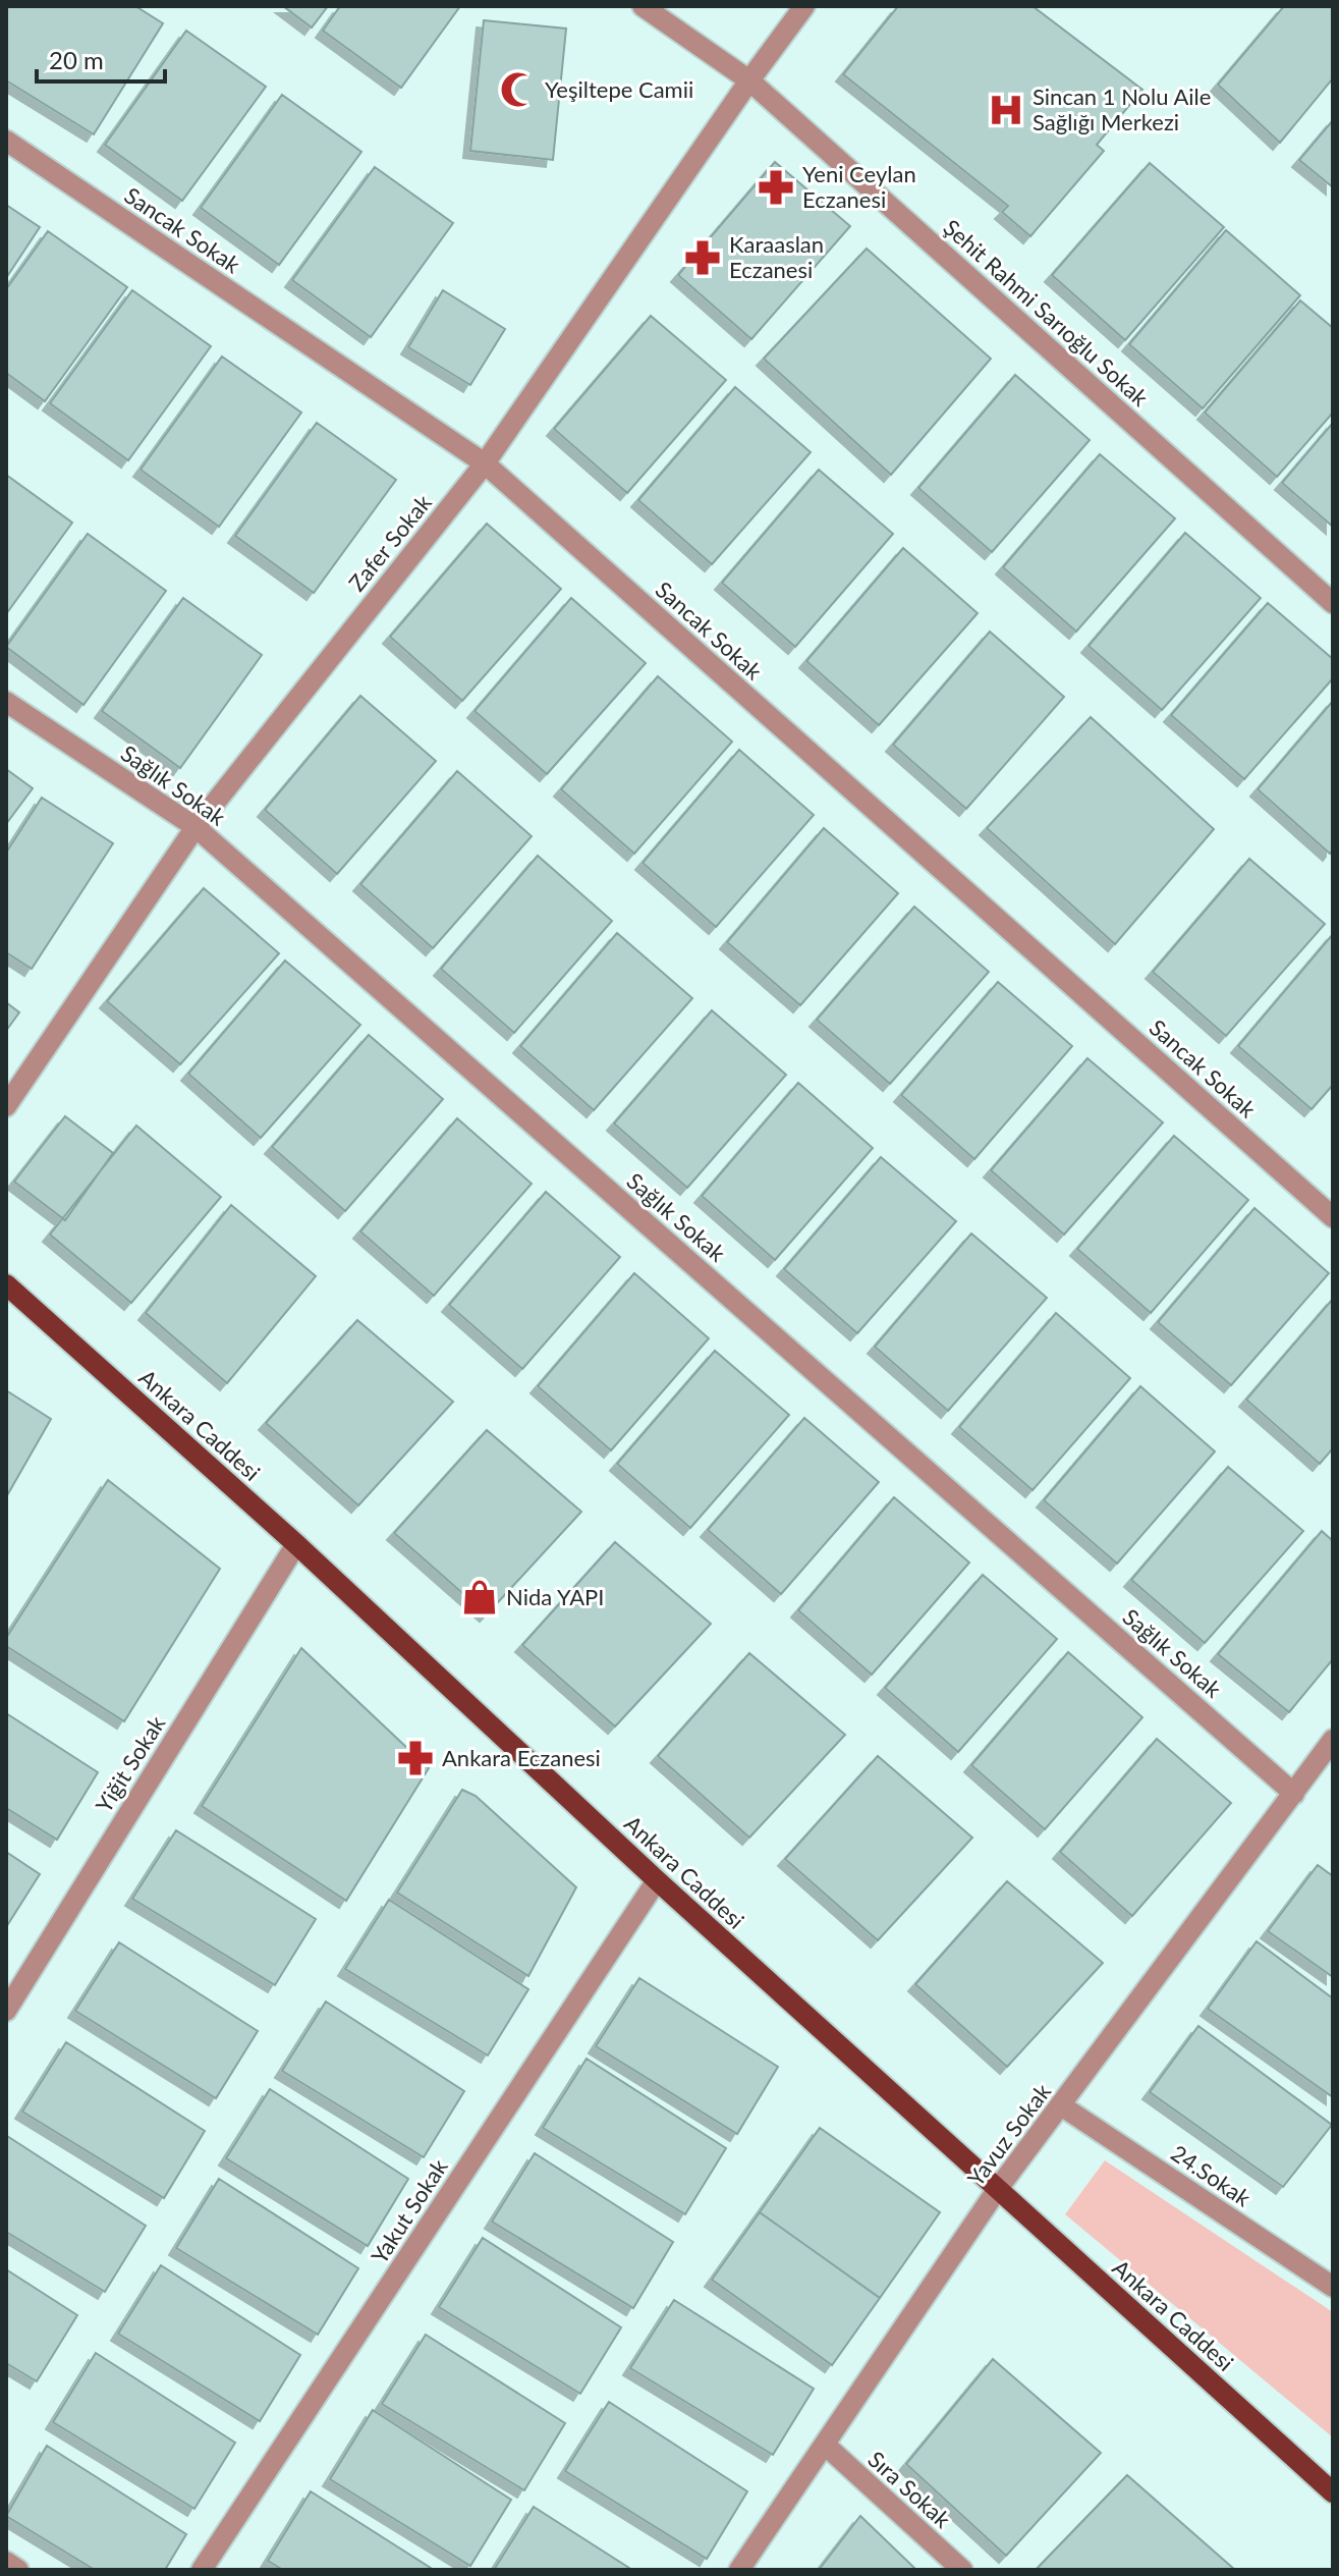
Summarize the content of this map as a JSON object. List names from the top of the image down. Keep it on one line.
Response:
{"streets":{"main road":["Ankara Caddesi"],"street":["Sancak Sokak","Şehit Rahmi Sarıoğlu Sokak","Zafer Sokak","Sağlık Sokak","Yiğit Sokak","Yavuz Sokak","24.Sokak","Yakut Sokak","Sıra Sokak"]},"crossings":[["Sancak Sokak","Zafer Sokak"],["Şehit Rahmi Sarıoğlu Sokak","Zafer Sokak"],["Zafer Sokak","Sağlık Sokak"],["Sağlık Sokak","Yavuz Sokak"],["Ankara Caddesi","Yiğit Sokak"],["Ankara Caddesi","Yavuz Sokak"],["Ankara Caddesi","Yakut Sokak"],["Yavuz Sokak","24.Sokak"],["Yavuz Sokak","Sıra Sokak"]],"places":{"mosque":["Yeşiltepe Camii"],"hospital":["Sincan 1 Nolu Aile Sağlığı Merkezi"],"pharmacy":["Yeni Ceylan Eczanesi","Karaaslan Eczanesi","Ankara Eczanesi"],"shop":["Nida YAPI"]},"scale_bar":"20 m"}
